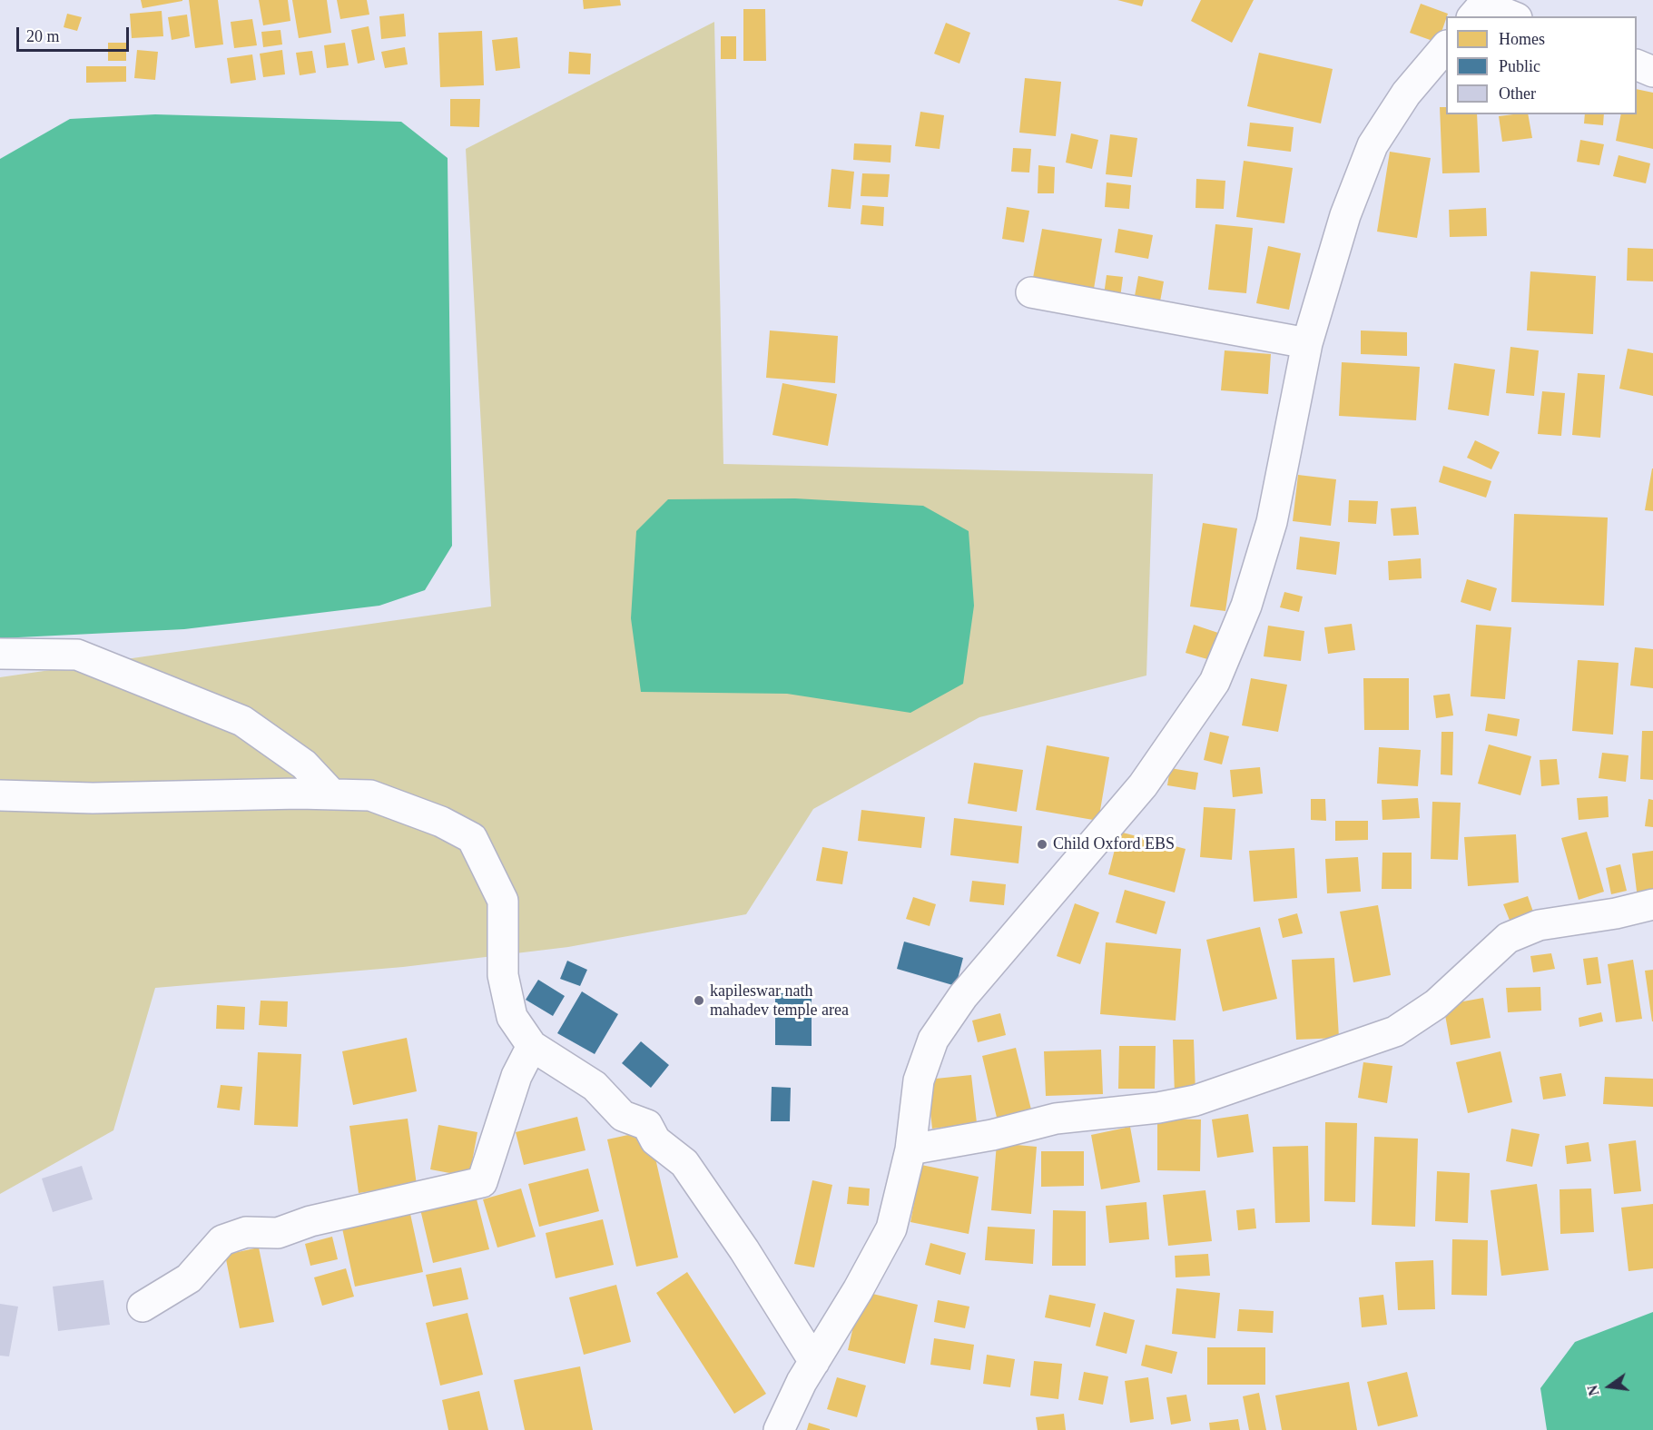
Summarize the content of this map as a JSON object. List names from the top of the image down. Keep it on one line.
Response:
{"places":["Child Oxford EBS","kapileswar nath mahadev temple area"],"legend":["Homes","Public","Other"],"scale_bar":"20 m","north":"left"}
